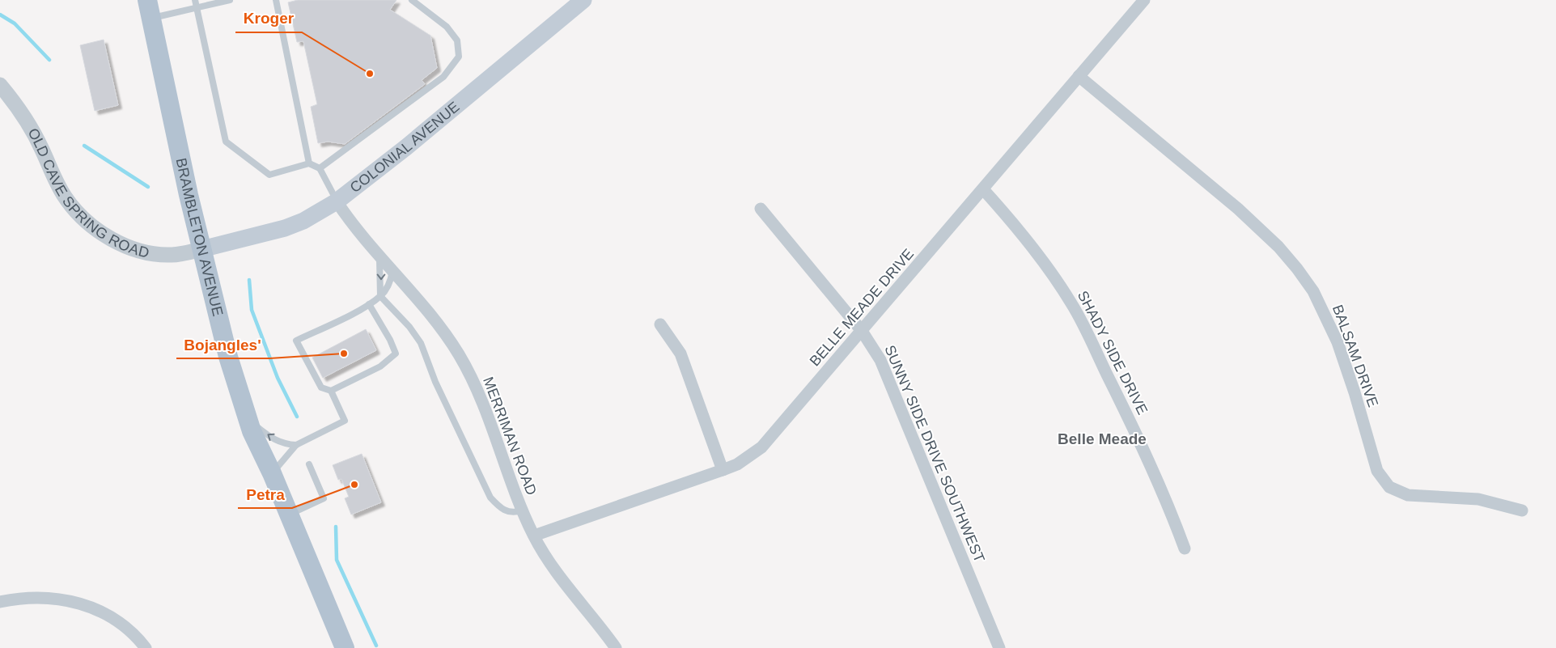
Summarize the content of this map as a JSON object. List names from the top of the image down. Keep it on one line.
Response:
{"streets":{"main road":["COLONIAL AVENUE","BRAMBLETON AVENUE"],"street":["OLD CAVE SPRING ROAD","BELLE MEADE DRIVE","SHADY SIDE DRIVE","BALSAM DRIVE","MERRIMAN ROAD","SUNNY SIDE DRIVE SOUTHWEST"]},"crossings":[["COLONIAL AVENUE","OLD CAVE SPRING ROAD"],["COLONIAL AVENUE","BRAMBLETON AVENUE"],["COLONIAL AVENUE","MERRIMAN ROAD"],["OLD CAVE SPRING ROAD","BRAMBLETON AVENUE"],["BELLE MEADE DRIVE","SHADY SIDE DRIVE"],["BELLE MEADE DRIVE","BALSAM DRIVE"],["BELLE MEADE DRIVE","MERRIMAN ROAD"],["BELLE MEADE DRIVE","SUNNY SIDE DRIVE SOUTHWEST"]],"districts":["Belle Meade"],"places":["Kroger","Bojangles'","Petra"]}
